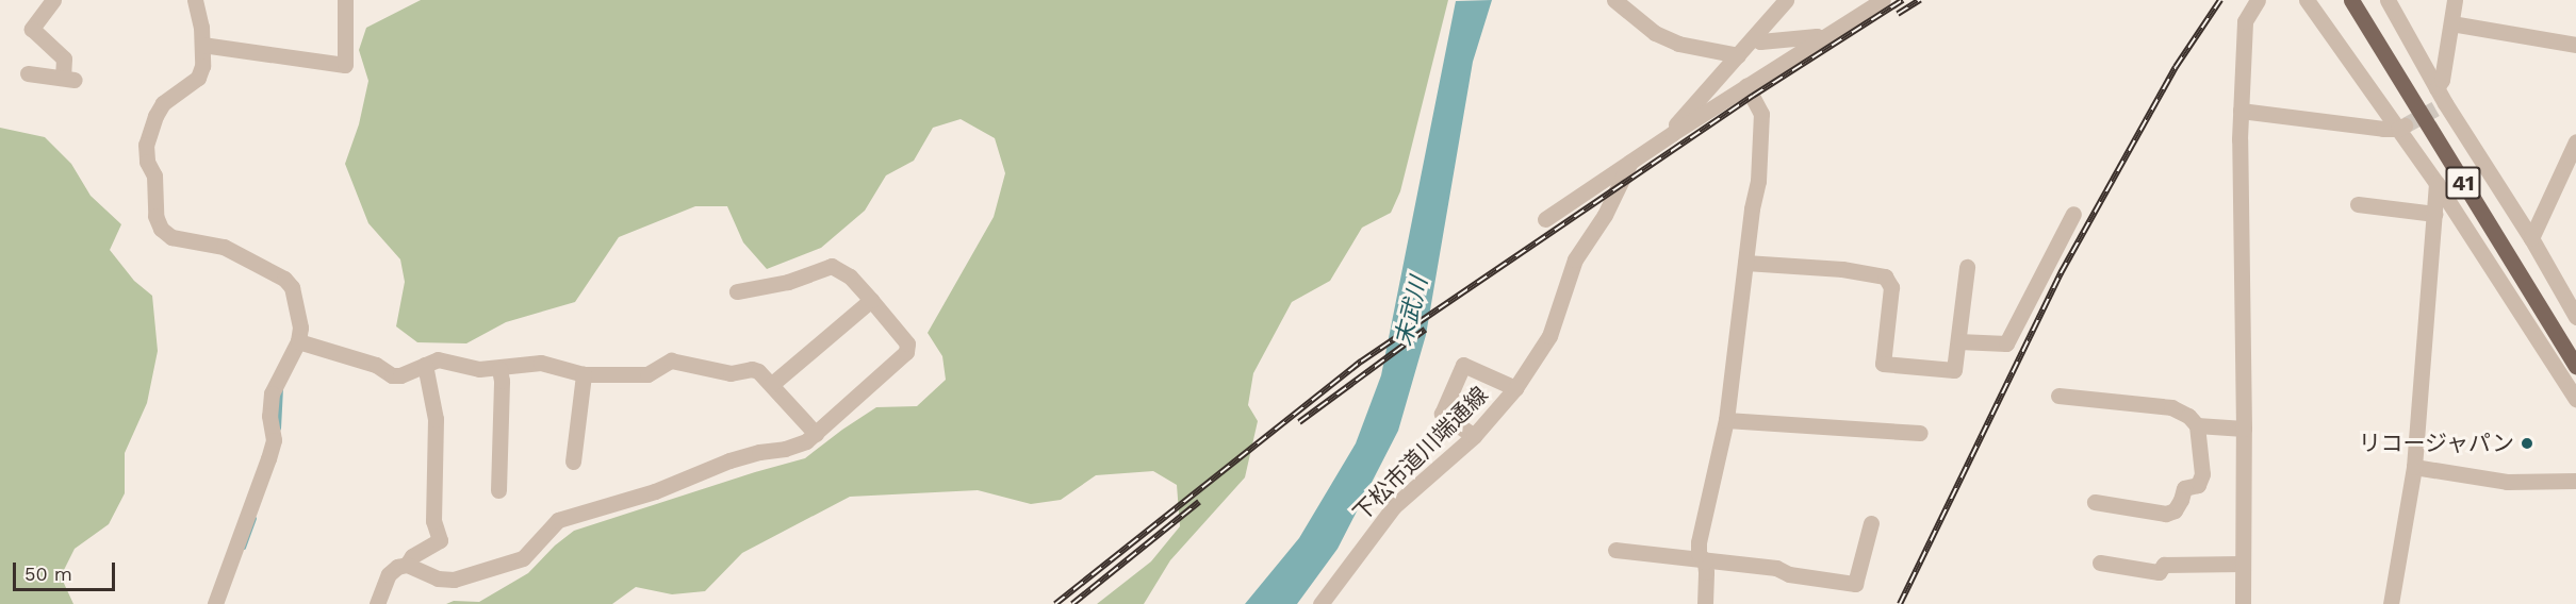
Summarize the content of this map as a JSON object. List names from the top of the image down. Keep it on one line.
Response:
{"streets":{"main road":["41"],"street":["下松市道川端通線"]},"water":["末武川"],"places":["リコージャパン"],"scale_bar":"50 m"}
